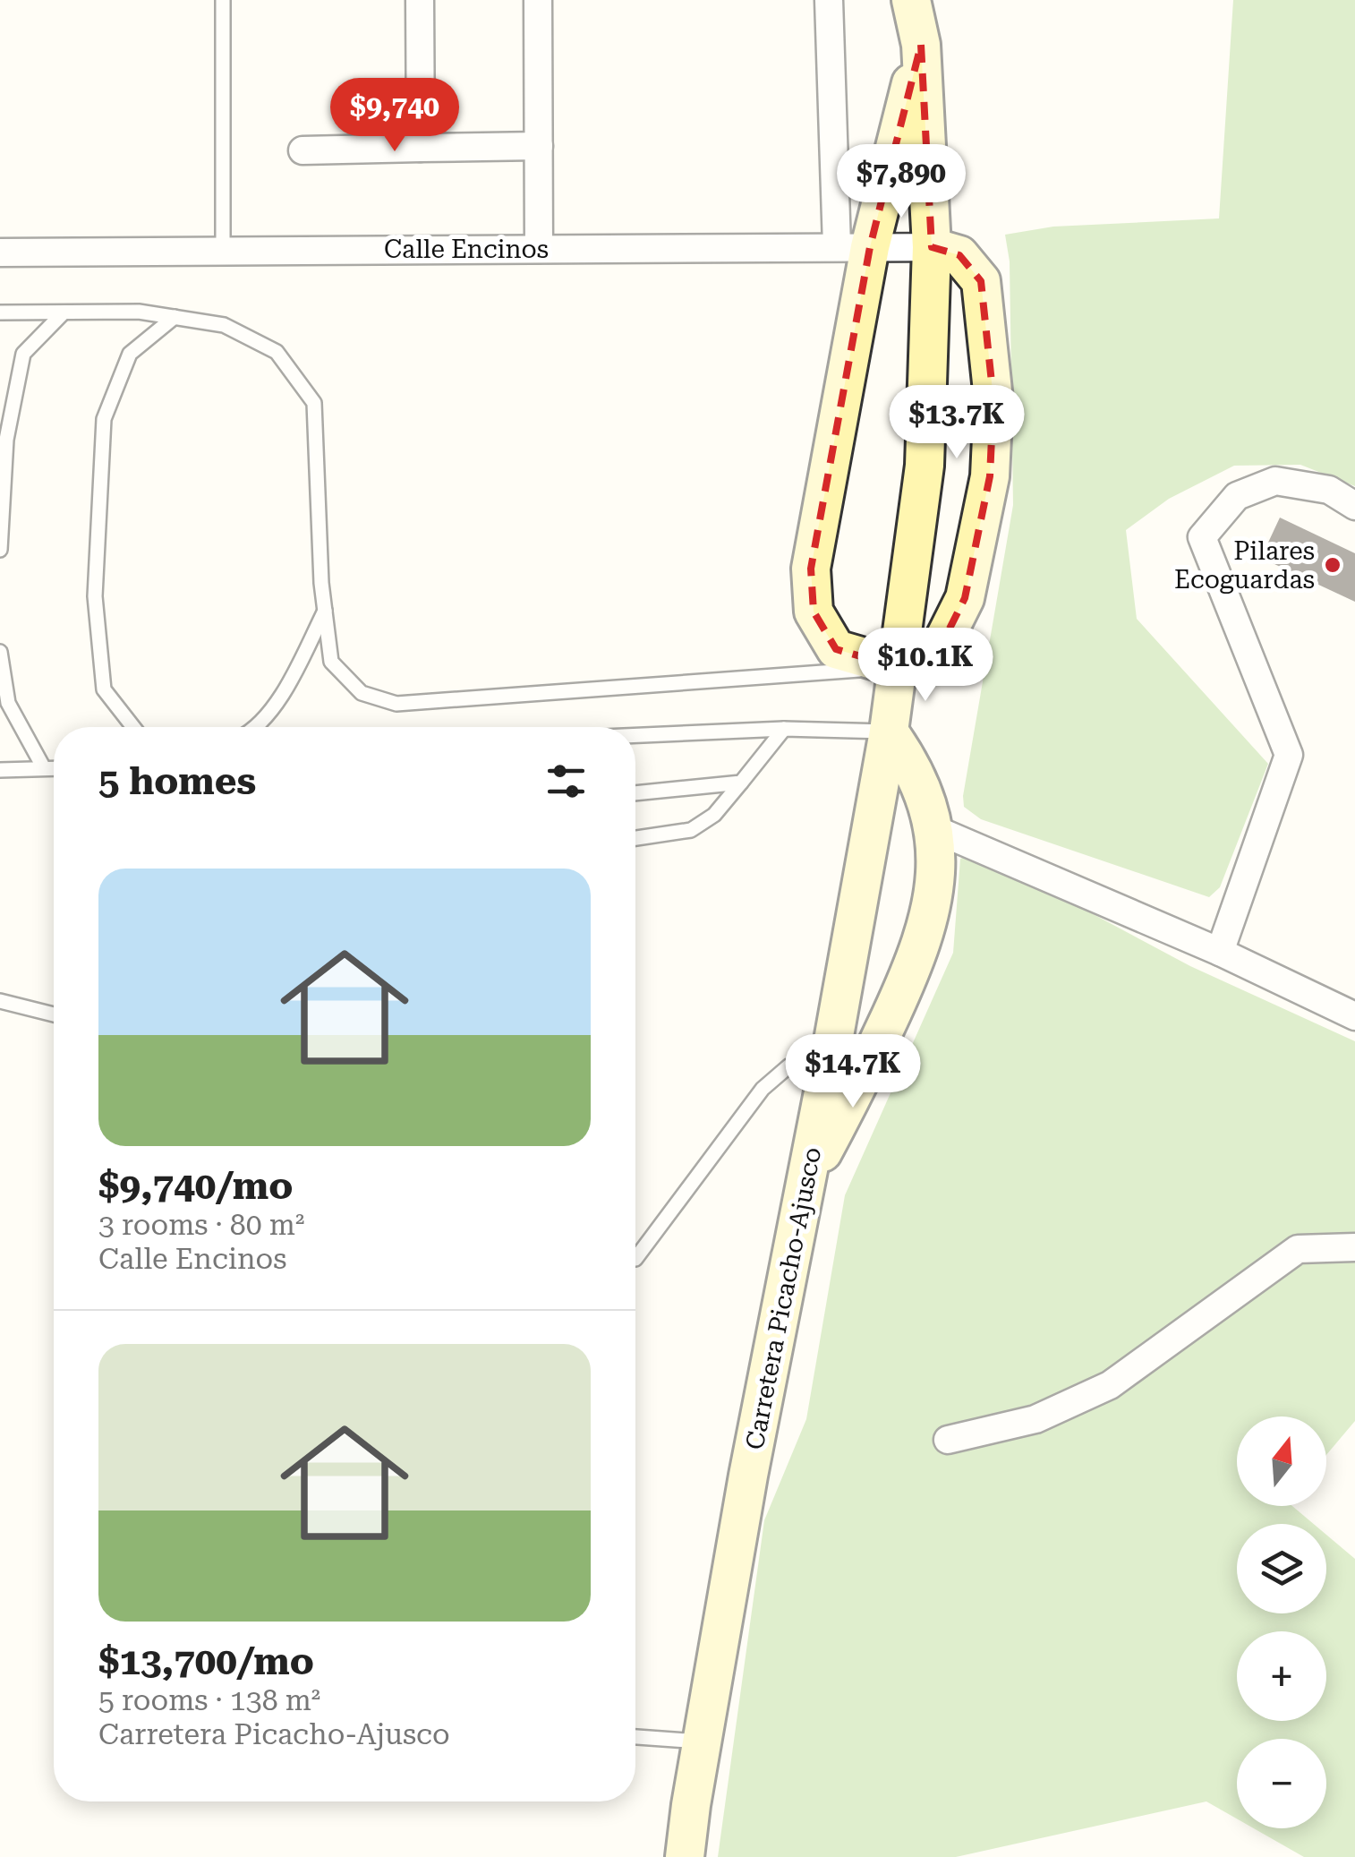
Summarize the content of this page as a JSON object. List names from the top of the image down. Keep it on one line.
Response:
{"streets":{"main road":["Carretera Picacho-Ajusco"],"street":["Calle Encinos"]},"crossings":[["Calle Encinos","Carretera Picacho-Ajusco"]],"places":["Pilares Ecoguardas"],"north":"top","page":{"price":["$9,740","$7,890","$13.7K","$10.1K","$14.7K"],"heading":"5 homes","list":[{"name":"$9,740/mo","note":"3 rooms · 80 m² · Calle Encinos"},{"name":"$13,700/mo","note":"5 rooms · 138 m² · Carretera Picacho-Ajusco"}],"map_buttons":["+","−"]}}
